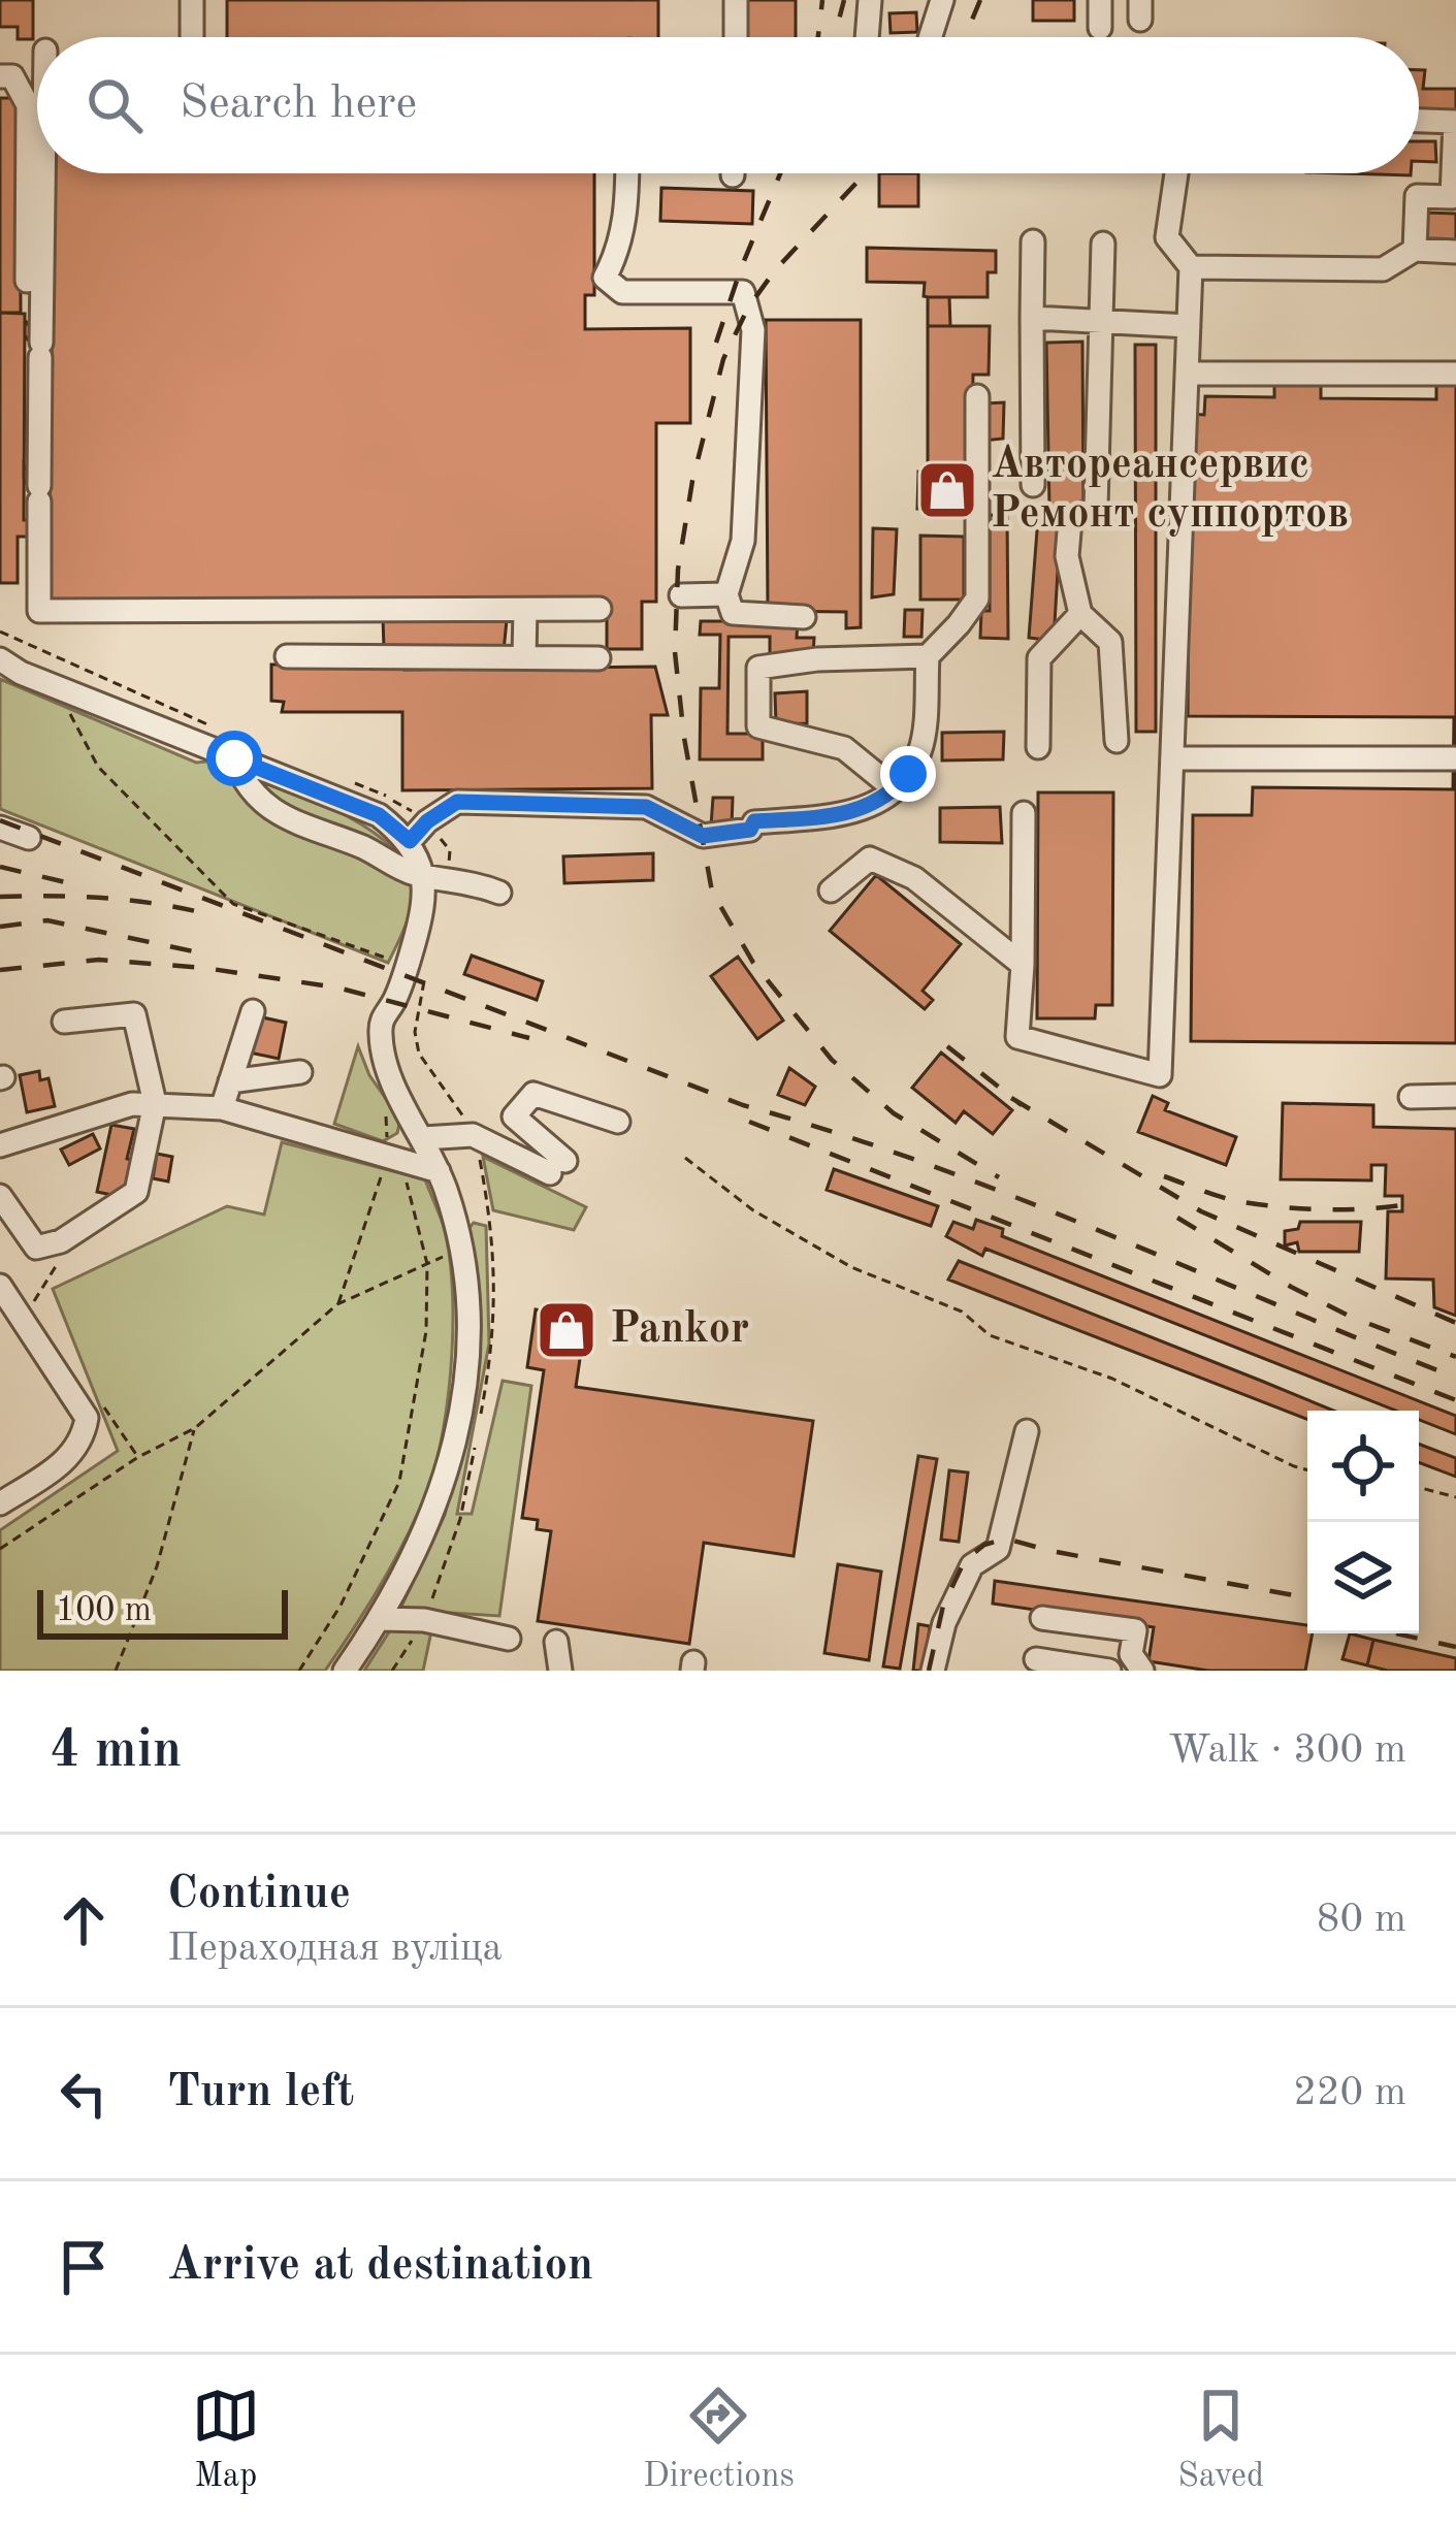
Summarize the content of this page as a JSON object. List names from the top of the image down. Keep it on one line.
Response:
{"places":{"shop":["Автореансервис Ремонт суппортов","Pankor"]},"scale_bar":"100 m","page":{"search":"Search here","scale":"100 m","heading":["4 min","Walk · 300 m"],"list":[["Continue","Пераходная вуліца","80 m"],["Turn left","220 m"],"Arrive at destination"],"nav":["Map","Directions","Saved"]}}
